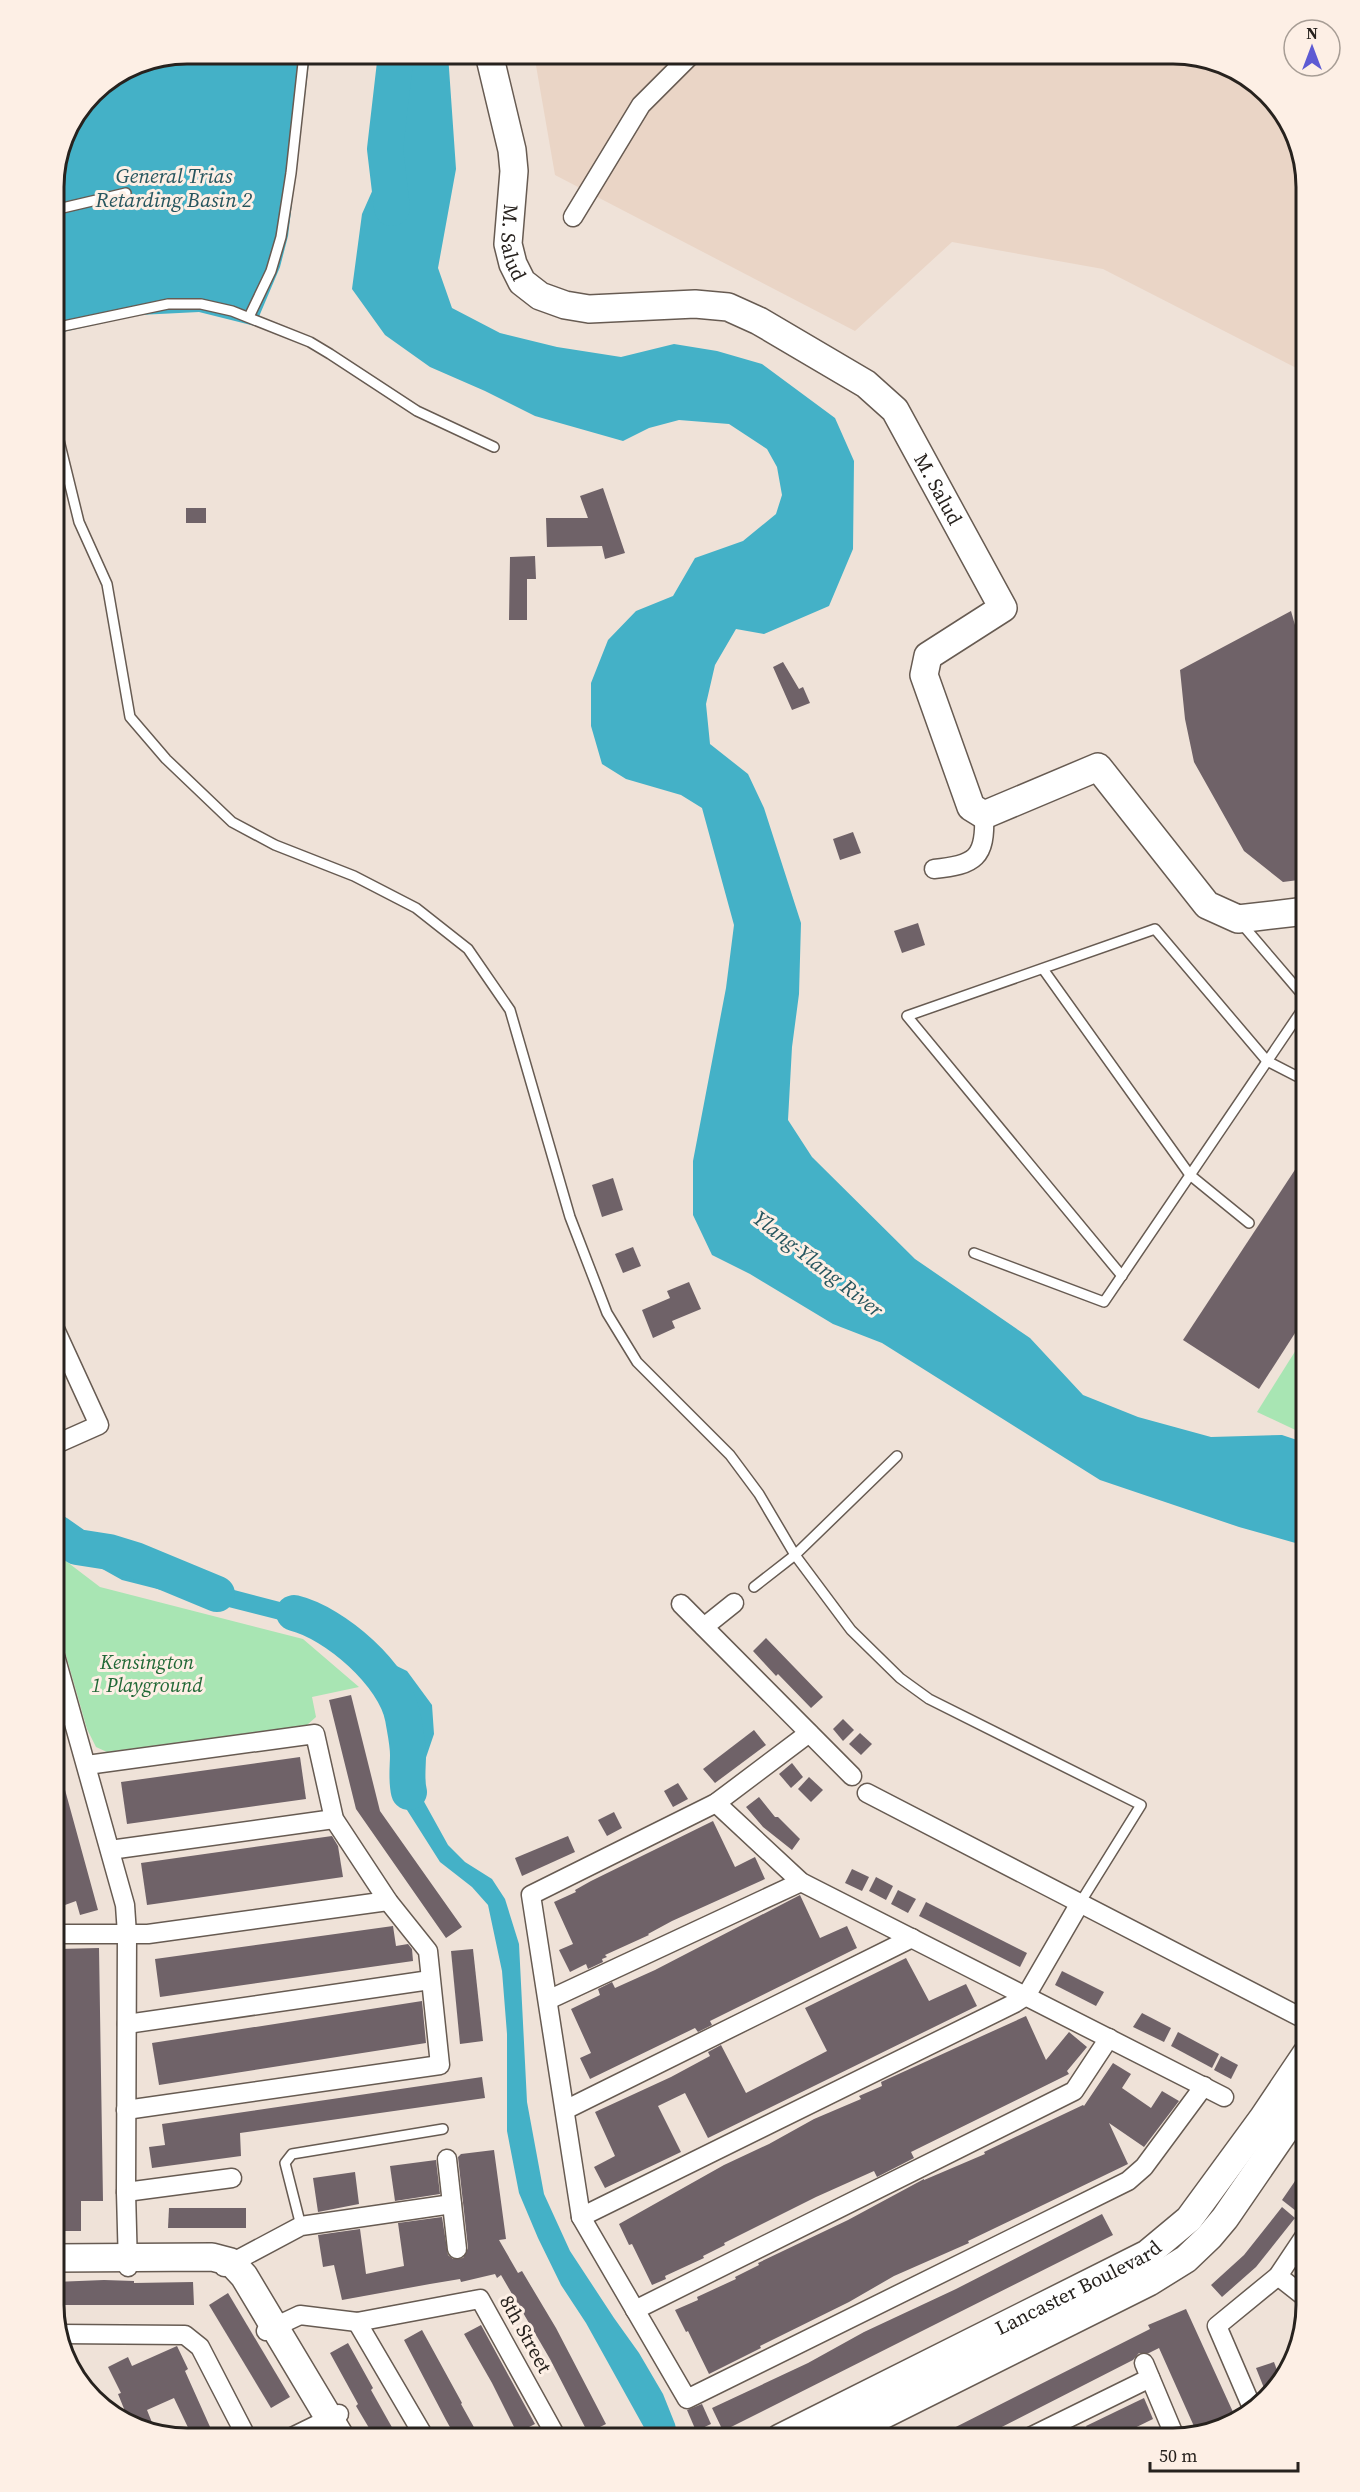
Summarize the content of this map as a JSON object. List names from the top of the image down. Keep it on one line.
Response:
{"streets":{"street":["M. Salud","Lancaster Boulevard","8th Street"]},"water":["General Trias Retarding Basin 2","Ylang-Ylang River"],"parks":["Kensington 1 Playground"],"scale_bar":"50 m","north":"top"}
